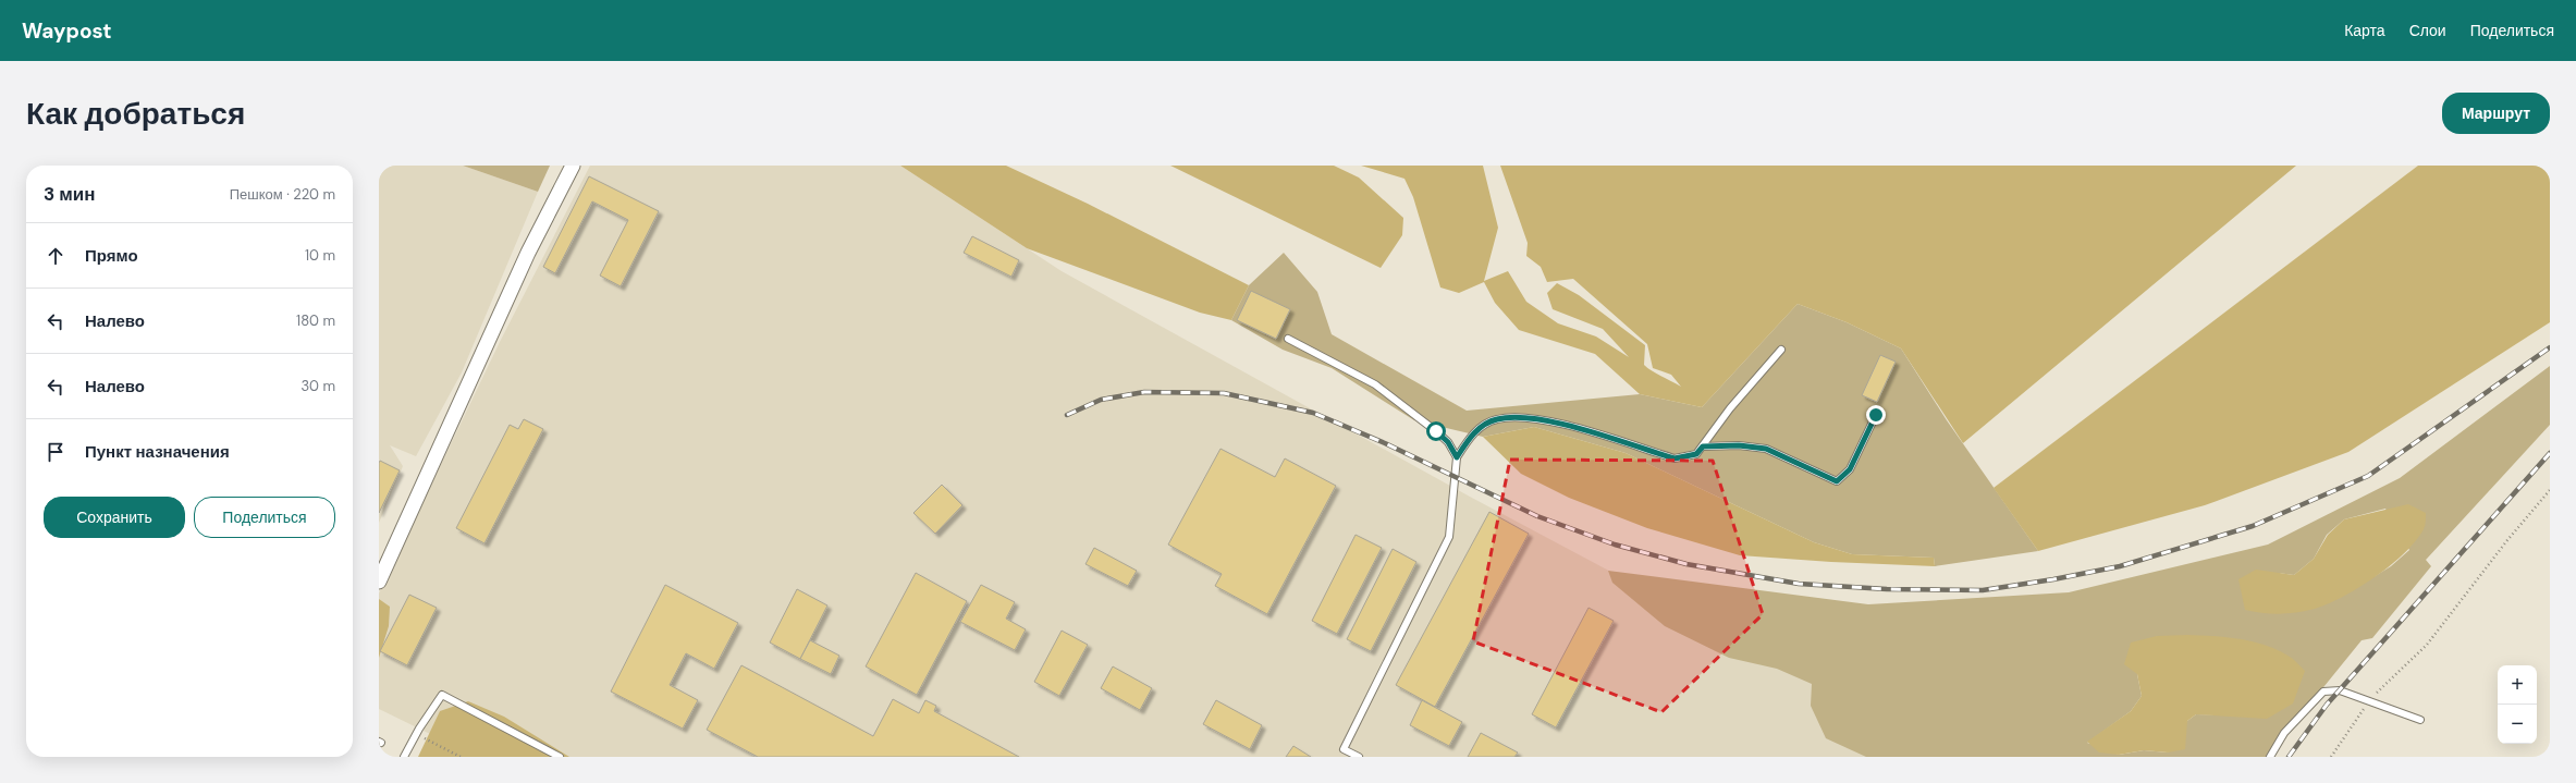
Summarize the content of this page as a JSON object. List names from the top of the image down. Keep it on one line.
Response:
{"page":{"header":"Waypost","nav":["Карта","Слои","Поделиться"],"buttons":["Маршрут",["Сохранить","Поделиться"]],"title":"Как добраться","heading":["3 мин","Пешком · 220 m"],"list":[["Прямо","10 m"],["Налево","180 m"],["Налево","30 m"],"Пункт назначения"],"map_buttons":["+","−"]}}
